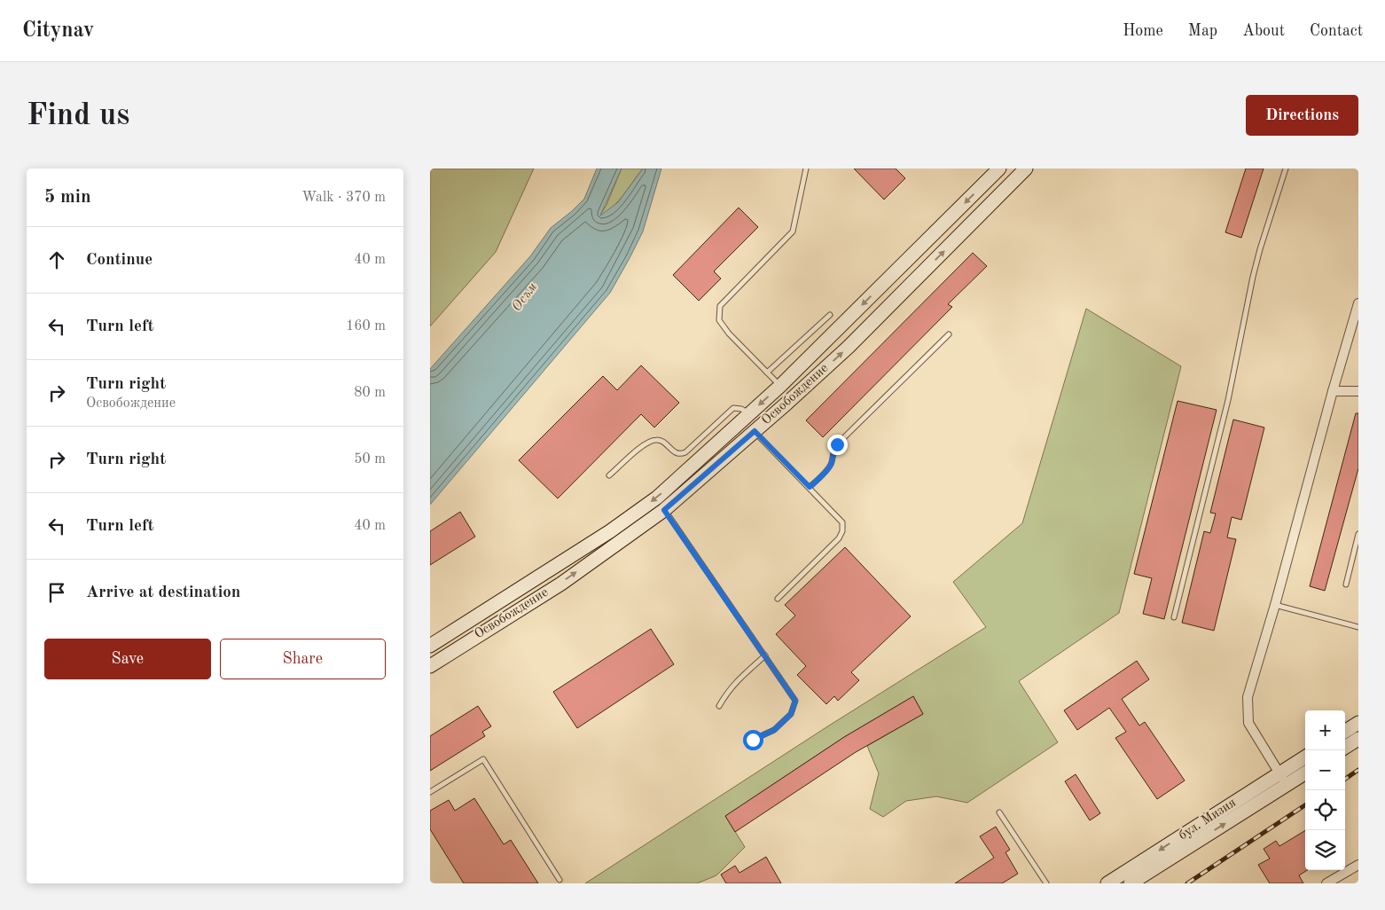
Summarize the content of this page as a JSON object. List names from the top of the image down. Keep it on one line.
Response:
{"streets":{"street":["Освобождение","бул. Мизия"]},"water":["Осъм"],"page":{"header":"Citynav","nav":["Home","Map","About","Contact"],"buttons":["Directions",["Save","Share"]],"title":"Find us","heading":["5 min","Walk · 370 m"],"list":[["Continue","40 m"],["Turn left","160 m"],["Turn right","Освобождение","80 m"],["Turn right","50 m"],["Turn left","40 m"],"Arrive at destination"],"map_buttons":["+","−"]}}
